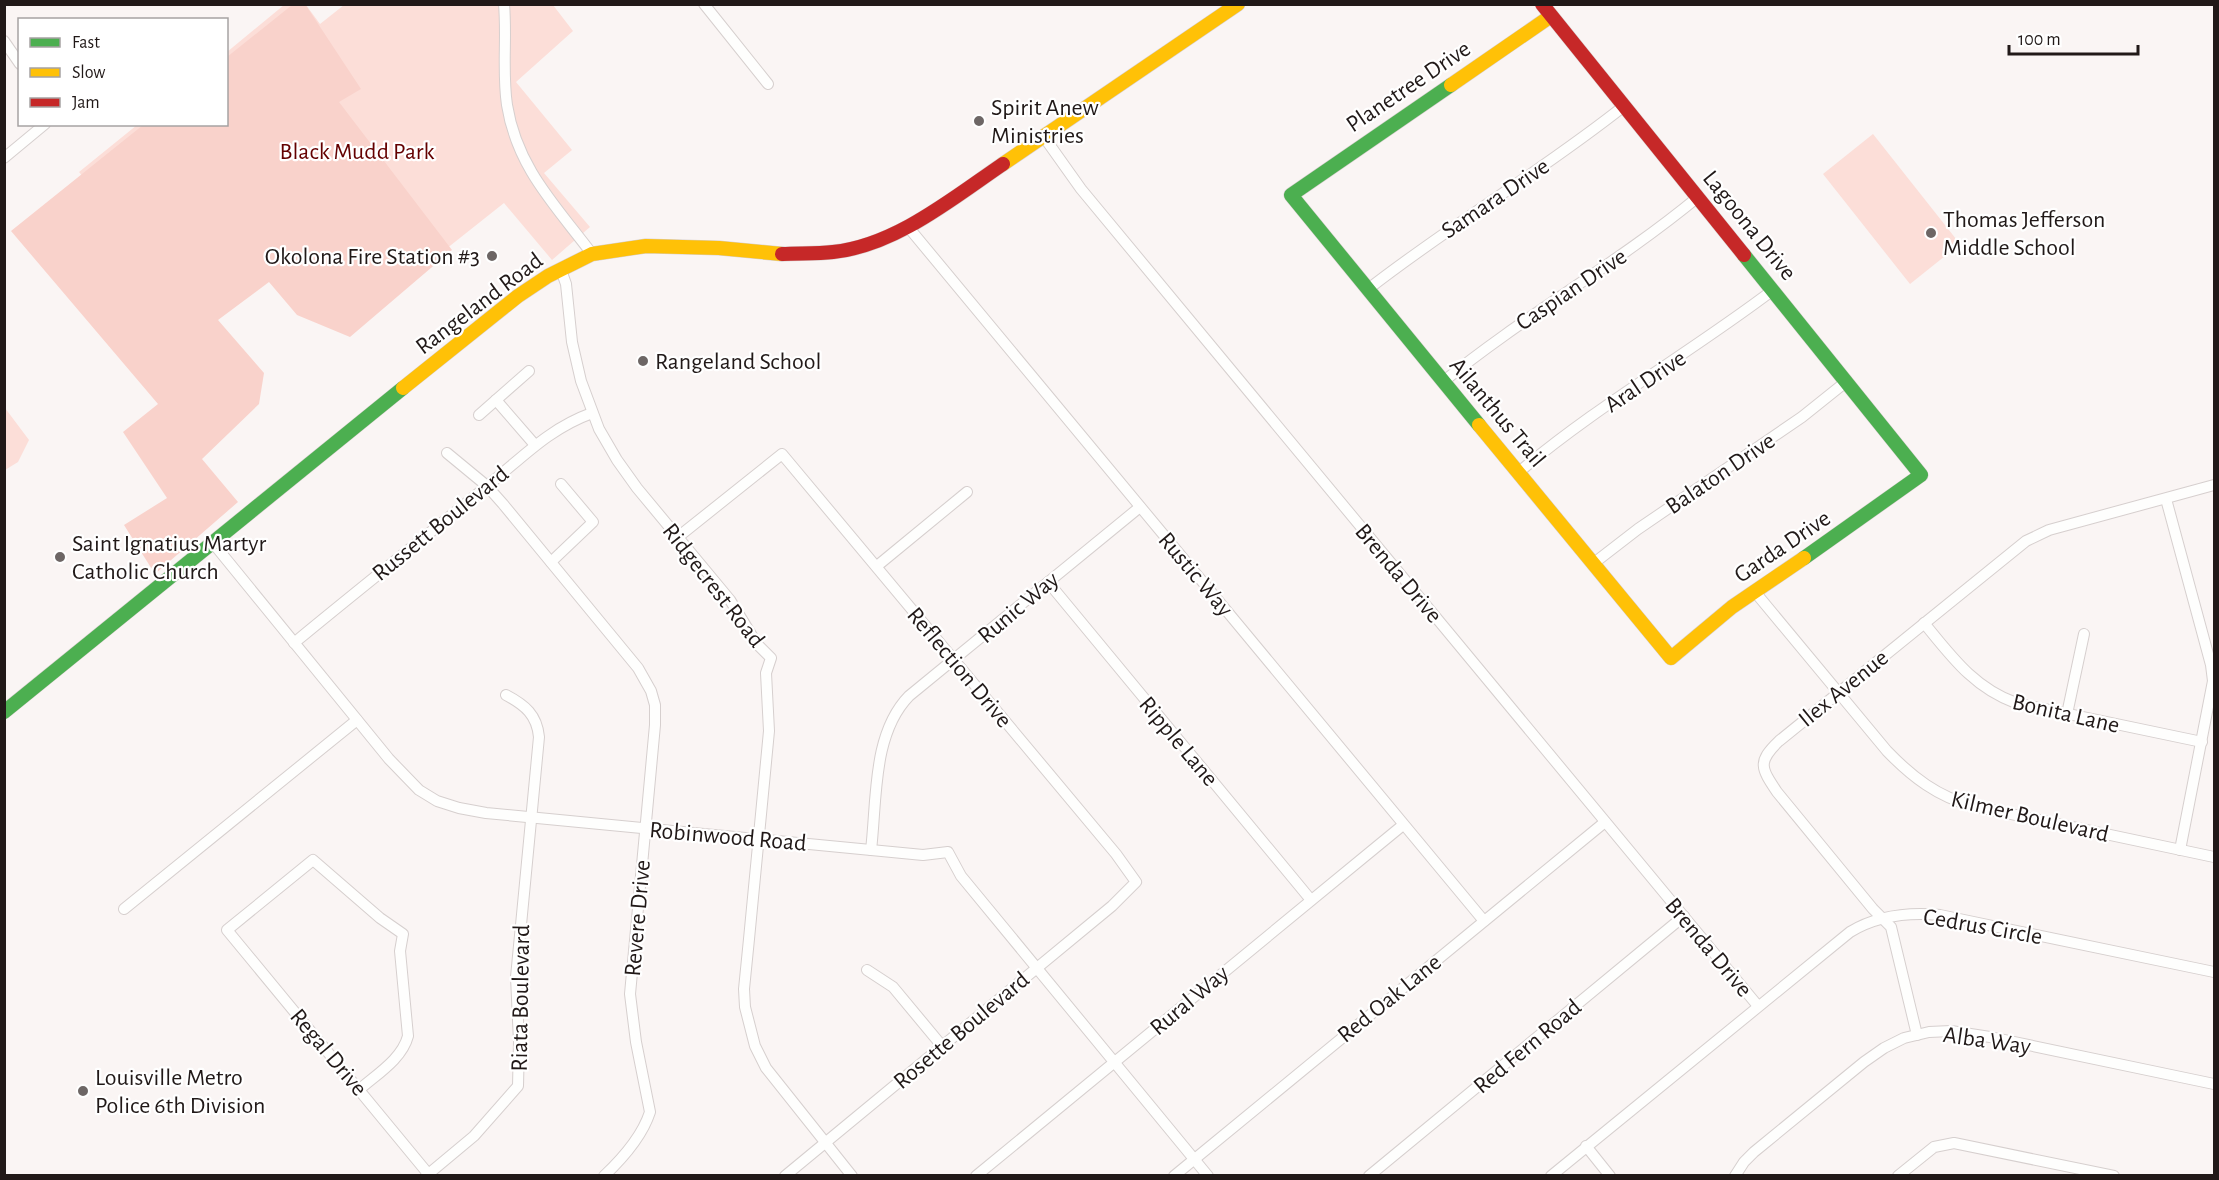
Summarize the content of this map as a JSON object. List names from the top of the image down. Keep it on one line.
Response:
{"streets":{"street":["Planetree Drive","Samara Drive","Lagoona Drive","Caspian Drive","Rangeland Road","Aral Drive","Ailanthus Trail","Balaton Drive","Russett Boulevard","Garda Drive","Brenda Drive","Rustic Way","Ridgecrest Road","Runic Way","Reflection Drive","Ilex Avenue","Bonita Lane","Ripple Lane","Kilmer Boulevard","Robinwood Road","Revere Drive","Cedrus Circle","Riata Boulevard","Red Oak Lane","Rural Way","Rosette Boulevard","Alba Way","Red Fern Road","Regal Drive"]},"crossings":[["Planetree Drive","Lagoona Drive"],["Planetree Drive","Ailanthus Trail"],["Samara Drive","Lagoona Drive"],["Samara Drive","Ailanthus Trail"],["Lagoona Drive","Caspian Drive"],["Lagoona Drive","Aral Drive"],["Lagoona Drive","Balaton Drive"],["Lagoona Drive","Garda Drive"],["Caspian Drive","Ailanthus Trail"],["Rangeland Road","Brenda Drive"],["Rangeland Road","Rustic Way"],["Rangeland Road","Ridgecrest Road"],["Rangeland Road","Robinwood Road"],["Aral Drive","Ailanthus Trail"],["Ailanthus Trail","Balaton Drive"],["Ailanthus Trail","Garda Drive"],["Russett Boulevard","Ridgecrest Road"],["Russett Boulevard","Robinwood Road"],["Russett Boulevard","Revere Drive"],["Garda Drive","Kilmer Boulevard"],["Brenda Drive","Cedrus Circle"],["Brenda Drive","Red Oak Lane"],["Brenda Drive","Red Fern Road"],["Rustic Way","Runic Way"],["Rustic Way","Red Oak Lane"],["Rustic Way","Rural Way"],["Ridgecrest Road","Reflection Drive"],["Ridgecrest Road","Robinwood Road"],["Ridgecrest Road","Rosette Boulevard"],["Runic Way","Reflection Drive"],["Runic Way","Ripple Lane"],["Runic Way","Robinwood Road"],["Reflection Drive","Rosette Boulevard"],["Ilex Avenue","Bonita Lane"],["Ilex Avenue","Kilmer Boulevard"],["Ilex Avenue","Cedrus Circle"],["Ilex Avenue","Alba Way"],["Ripple Lane","Rural Way"],["Robinwood Road","Revere Drive"],["Robinwood Road","Riata Boulevard"],["Robinwood Road","Red Oak Lane"],["Robinwood Road","Rural Way"],["Robinwood Road","Rosette Boulevard"],["Riata Boulevard","Regal Drive"]],"parks":["Black Mudd Park"],"places":["Spirit Anew Ministries","Thomas Jefferson Middle School","Okolona Fire Station #3","Rangeland School","Saint Ignatius Martyr Catholic Church","Louisville Metro Police 6th Division"],"legend":["Fast","Slow","Jam"],"scale_bar":"100 m"}
